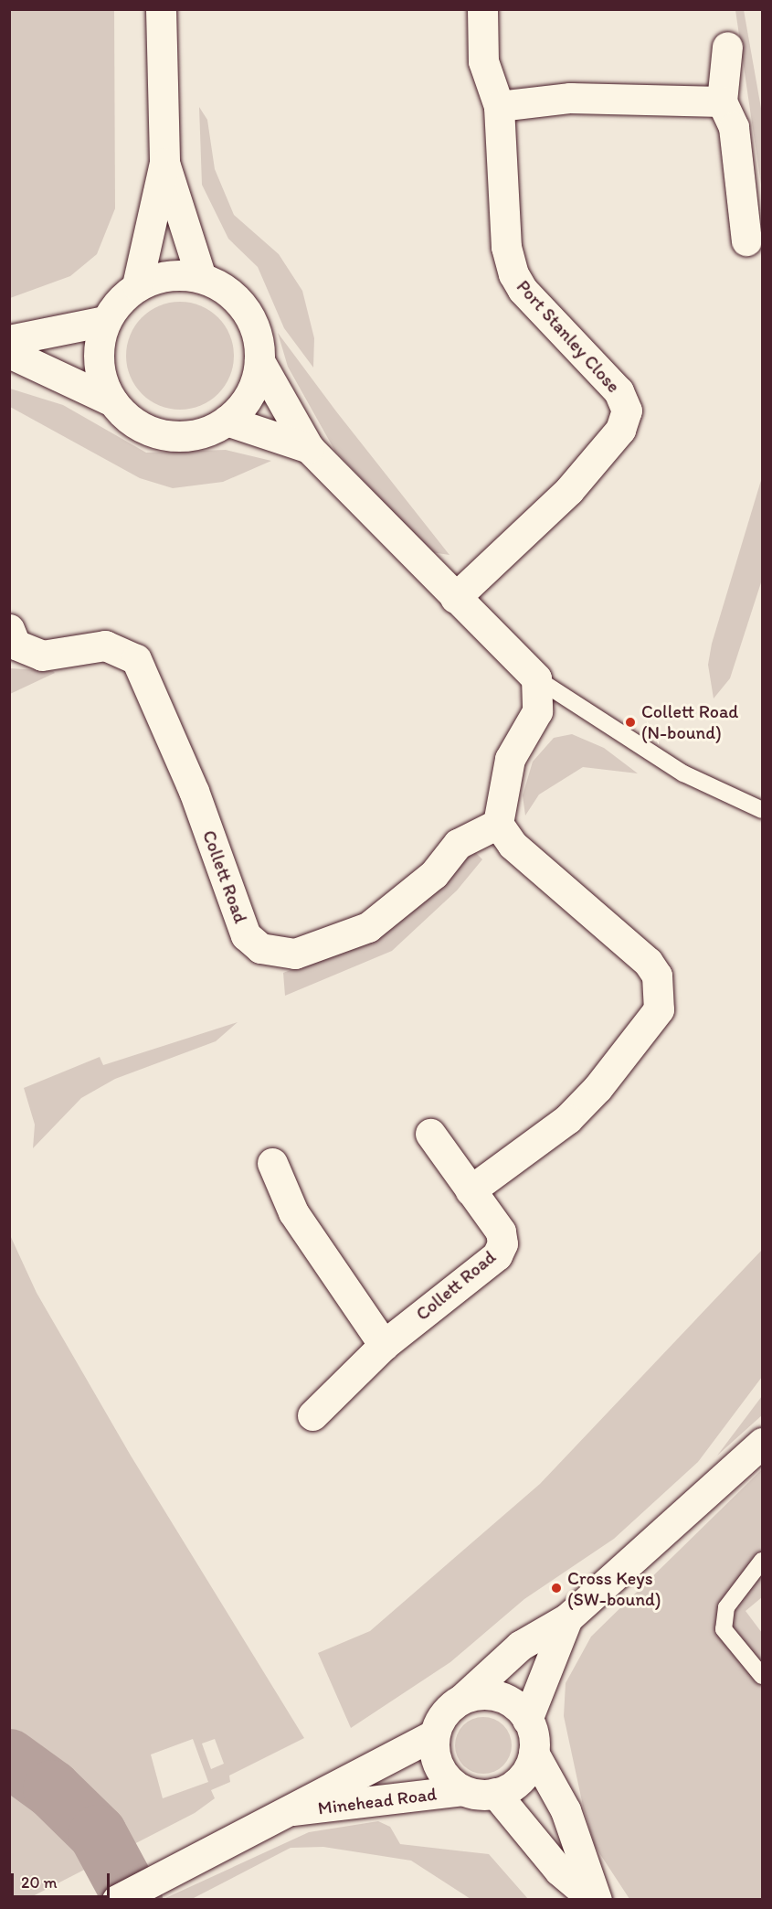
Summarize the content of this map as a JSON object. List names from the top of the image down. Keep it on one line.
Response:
{"streets":{"street":["Port Stanley Close","Collett Road","Minehead Road"]},"places":["Collett Road (N-bound)","Cross Keys (SW-bound)"],"scale_bar":"20 m"}
